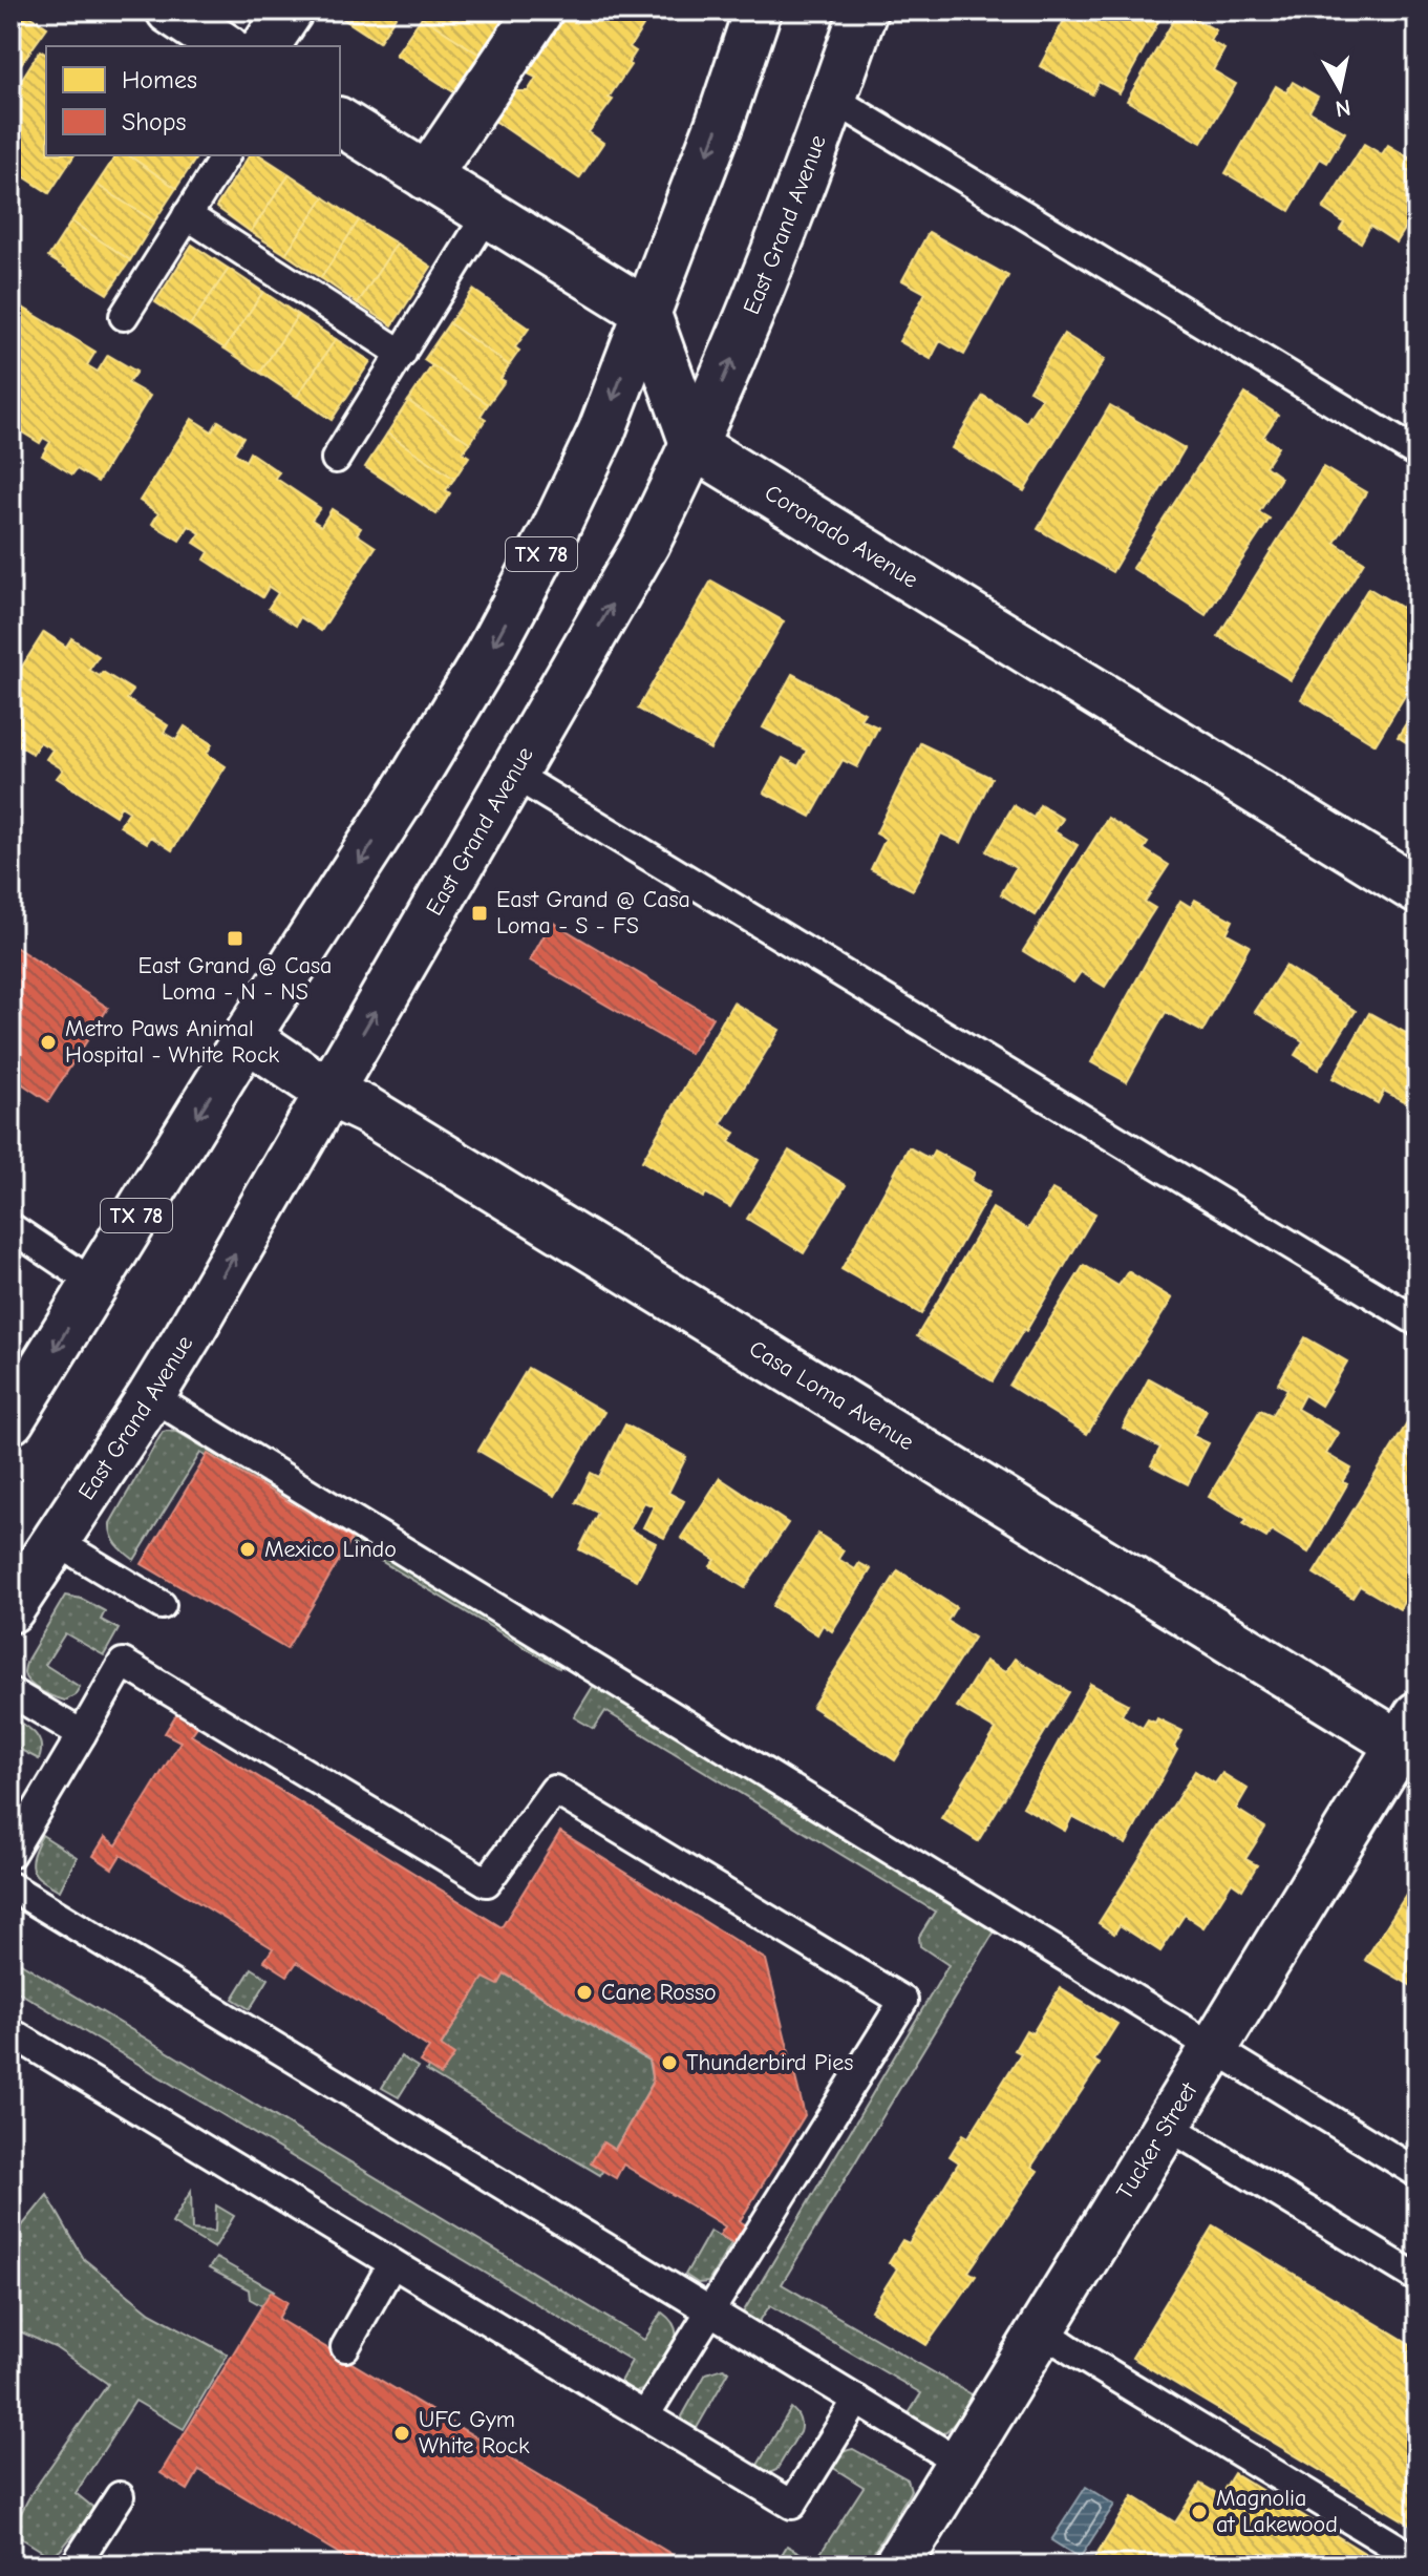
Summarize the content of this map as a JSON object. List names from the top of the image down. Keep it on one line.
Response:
{"streets":{"street":["East Grand Avenue","Coronado Avenue","TX 78","Casa Loma Avenue","Tucker Street"]},"crossings":[["East Grand Avenue","Coronado Avenue"],["East Grand Avenue","Casa Loma Avenue"],["TX 78","Casa Loma Avenue"],["Casa Loma Avenue","Tucker Street"]],"places":{"transit":["East Grand @ Casa Loma - S - FS","East Grand @ Casa Loma - N - NS"],"other":["Metro Paws Animal Hospital - White Rock","Mexico Lindo","Cane Rosso","Thunderbird Pies","UFC Gym White Rock","Magnolia at Lakewood"]},"legend":["Homes","Shops"],"north":"bottom"}
